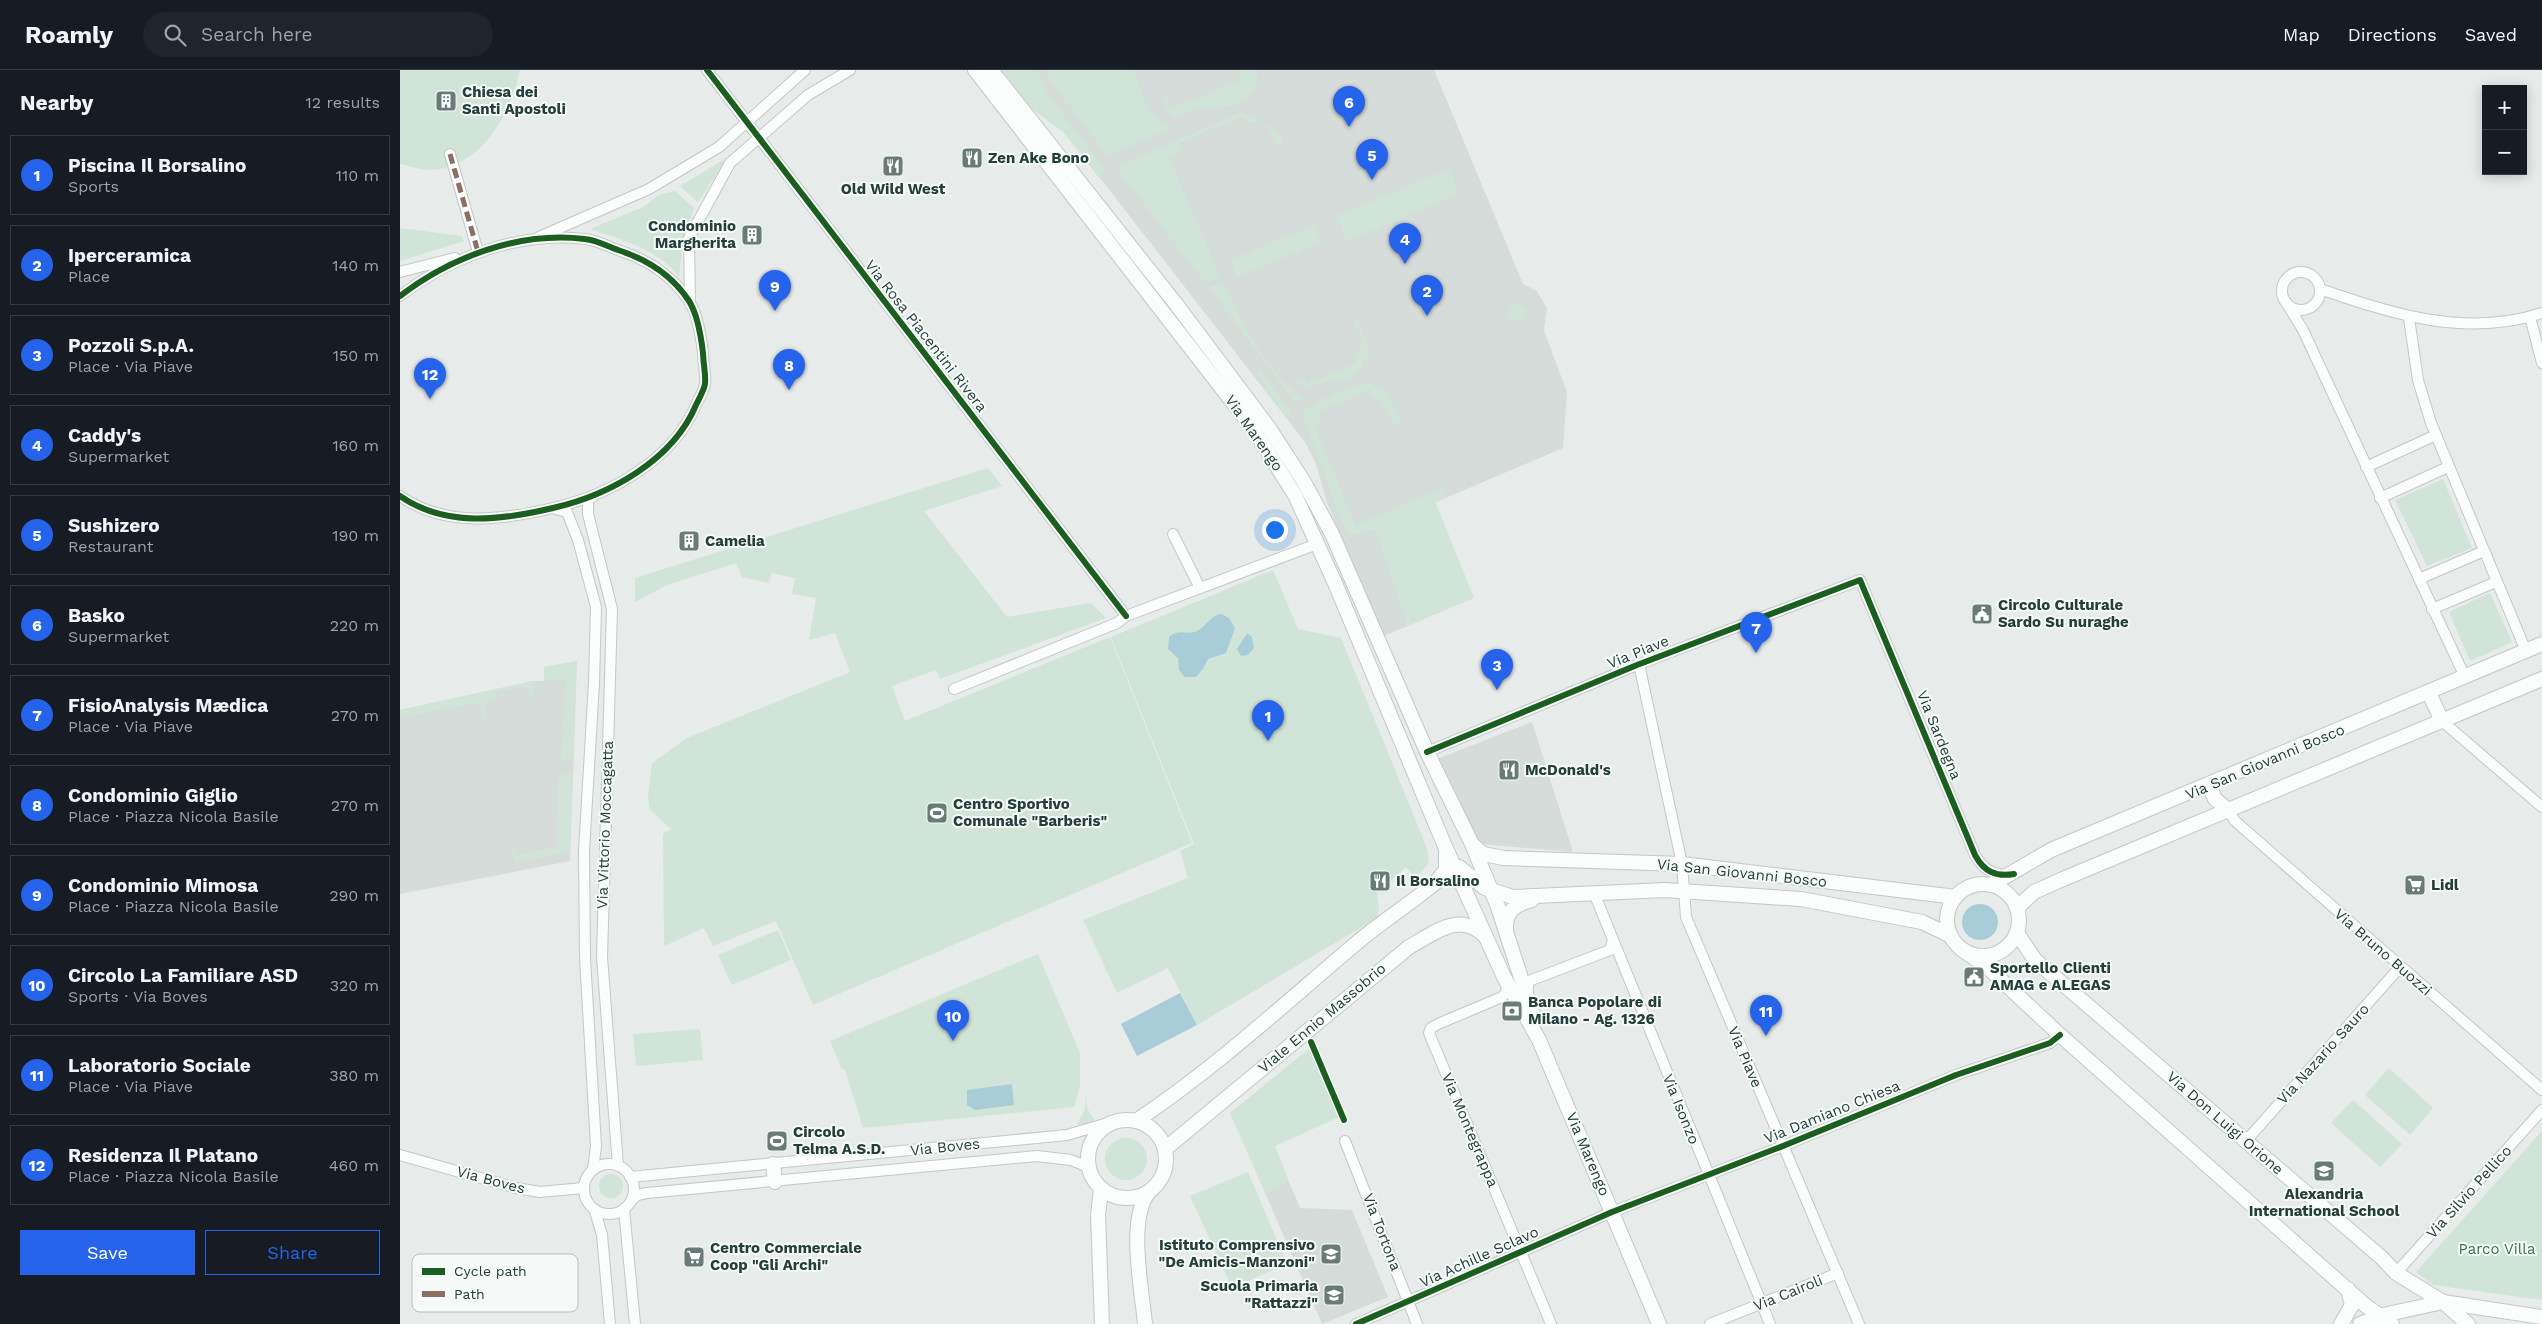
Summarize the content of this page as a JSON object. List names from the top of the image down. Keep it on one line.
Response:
{"streets":{"main road":["Via Marengo","Via San Giovanni Bosco","Viale Ennio Massobrio","Via Don Luigi Orione"],"street":["Via Rosa Piacentini Rivera","Via Piave","Via Sardegna","Via Vittorio Moccagatta","Via Bruno Buozzi","Via Nazario Sauro","Via Isonzo","Via Damiano Chiesa","Via Montegrappa","Via Boves","Via Silvio Pellico","Via Tortona","Via Achille Sclavo","Via Cairoli"]},"crossings":[["Via Marengo","Via San Giovanni Bosco"],["Via Marengo","Viale Ennio Massobrio"],["Via Marengo","Via Damiano Chiesa"],["Via Marengo","Via Montegrappa"],["Via Marengo","Via Achille Sclavo"],["Via Piave","Via Sardegna"],["Via Piave","Via San Giovanni Bosco"],["Via Piave","Via Damiano Chiesa"],["Via Piave","Via Cairoli"],["Via Sardegna","Via San Giovanni Bosco"],["Via San Giovanni Bosco","Via Bruno Buozzi"],["Via San Giovanni Bosco","Via Isonzo"],["Via San Giovanni Bosco","Via Don Luigi Orione"],["Via Vittorio Moccagatta","Via Boves"],["Via Bruno Buozzi","Via Nazario Sauro"],["Viale Ennio Massobrio","Via Boves"],["Via Nazario Sauro","Via Don Luigi Orione"],["Via Isonzo","Via Damiano Chiesa"],["Via Isonzo","Via Cairoli"],["Via Damiano Chiesa","Via Achille Sclavo"],["Via Don Luigi Orione","Via Silvio Pellico"],["Via Montegrappa","Via Achille Sclavo"],["Via Tortona","Via Achille Sclavo"]],"parks":["Parco Villa"],"places":{"building":["Chiesa dei Santi Apostoli","Condominio Margherita","Camelia"],"restaurant":["Zen Ake Bono","Old Wild West","McDonald's","Il Borsalino"],"public building":["Circolo Culturale Sardo Su nuraghe","Sportello Clienti AMAG e ALEGAS"],"sports":["Centro Sportivo Comunale \"Barberis\"","Circolo Telma A.S.D."],"supermarket":["Lidl","Centro Commerciale Coop \"Gli Archi\""],"bank":["Banca Popolare di Milano - Ag. 1326"],"school or university":["Alexandria International School","Istituto Comprensivo \"De Amicis-Manzoni\"","Scuola Primaria \"Rattazzi\""]},"legend":["Cycle path","Path"],"page":{"header":"Roamly","search":"Search here","nav":["Map","Directions","Saved"],"heading":["Nearby","12 results"],"map_buttons":["+","−"],"pins":["6","5","4","9","2","8","12","7","3","1","11","10"],"list":[{"mark":"1","name":"Piscina Il Borsalino","note":"Sports","value":"110 m"},{"mark":"2","name":"Iperceramica","note":"Place","value":"140 m"},{"mark":"3","name":"Pozzoli S.p.A.","note":"Place · Via Piave","value":"150 m"},{"mark":"4","name":"Caddy's","note":"Supermarket","value":"160 m"},{"mark":"5","name":"Sushizero","note":"Restaurant","value":"190 m"},{"mark":"6","name":"Basko","note":"Supermarket","value":"220 m"},{"mark":"7","name":"FisioAnalysis Mædica","note":"Place · Via Piave","value":"270 m"},{"mark":"8","name":"Condominio Giglio","note":"Place · Piazza Nicola Basile","value":"270 m"},{"mark":"9","name":"Condominio Mimosa","note":"Place · Piazza Nicola Basile","value":"290 m"},{"mark":"10","name":"Circolo La Familiare ASD","note":"Sports · Via Boves","value":"320 m"},{"mark":"11","name":"Laboratorio Sociale","note":"Place · Via Piave","value":"380 m"},{"mark":"12","name":"Residenza Il Platano","note":"Place · Piazza Nicola Basile","value":"460 m"}],"buttons":["Save","Share"]}}
